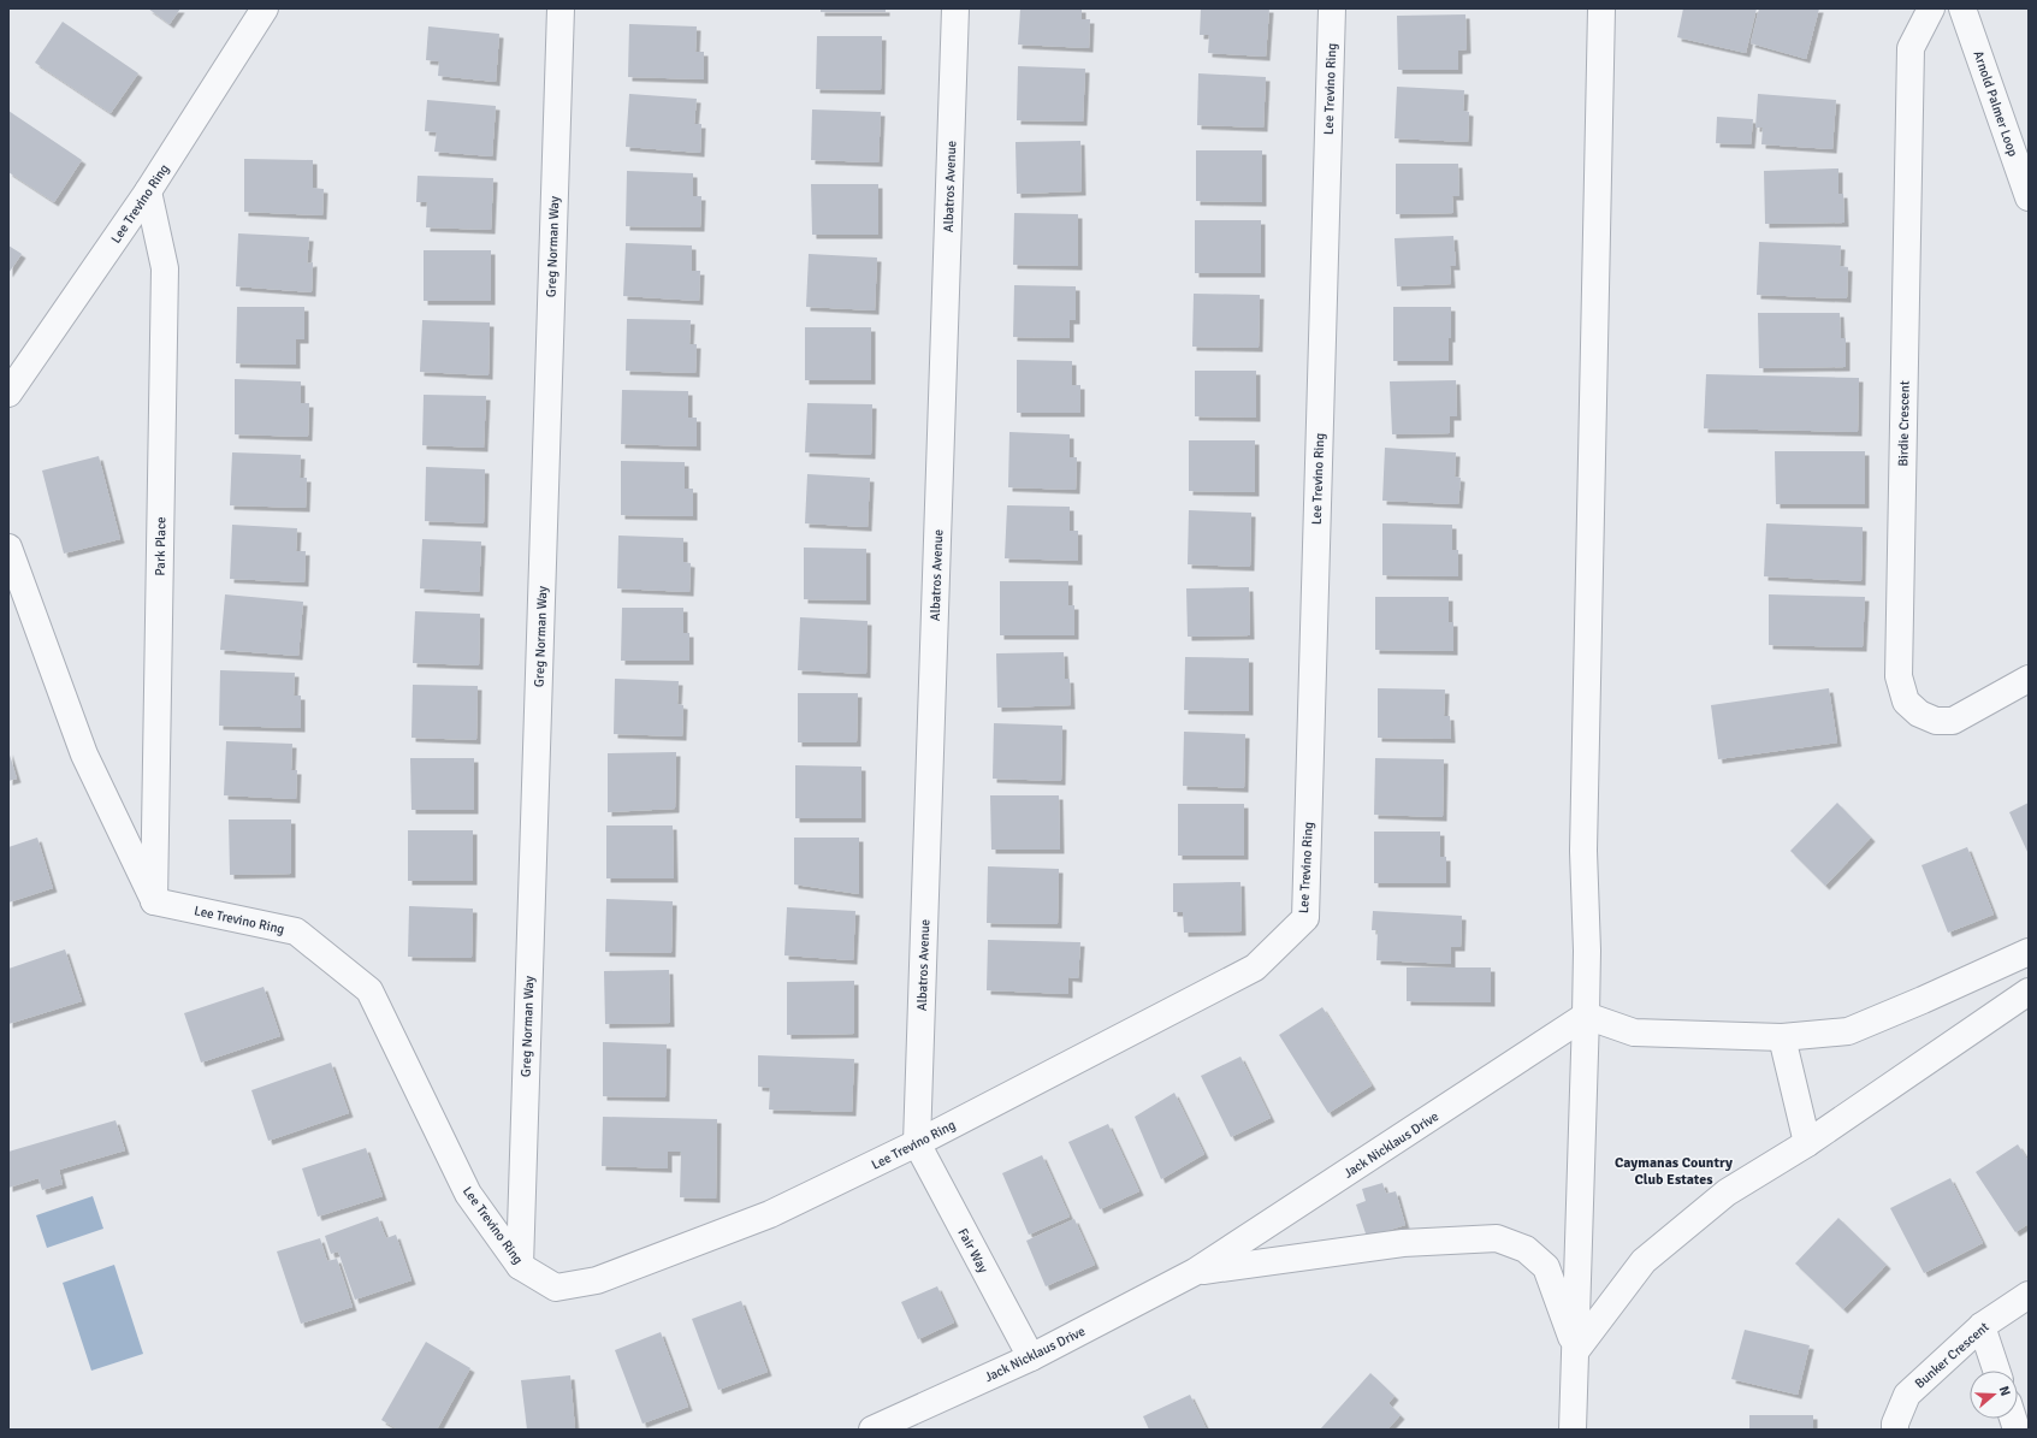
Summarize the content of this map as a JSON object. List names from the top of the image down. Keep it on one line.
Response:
{"streets":{"street":["Lee Trevino Ring","Arnold Palmer Loop","Albatros Avenue","Greg Norman Way","Birdie Crescent","Park Place","Jack Nicklaus Drive","Fair Way","Bunker Crescent"]},"crossings":[["Lee Trevino Ring","Albatros Avenue"],["Lee Trevino Ring","Greg Norman Way"],["Lee Trevino Ring","Park Place"],["Lee Trevino Ring","Fair Way"],["Albatros Avenue","Fair Way"],["Jack Nicklaus Drive","Fair Way"]],"districts":["Caymanas Country Club Estates"],"north":"right"}
